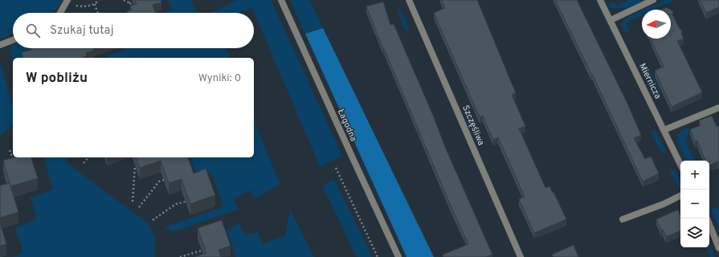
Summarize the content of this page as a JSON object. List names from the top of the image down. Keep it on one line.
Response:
{"streets":{"street":["Miernicza","Łagodna","Szczęśliwa"]},"north":"left","page":{"search":"Szukaj tutaj","heading":["W pobliżu","Wyniki: 0"],"map_buttons":["+","−"]}}
